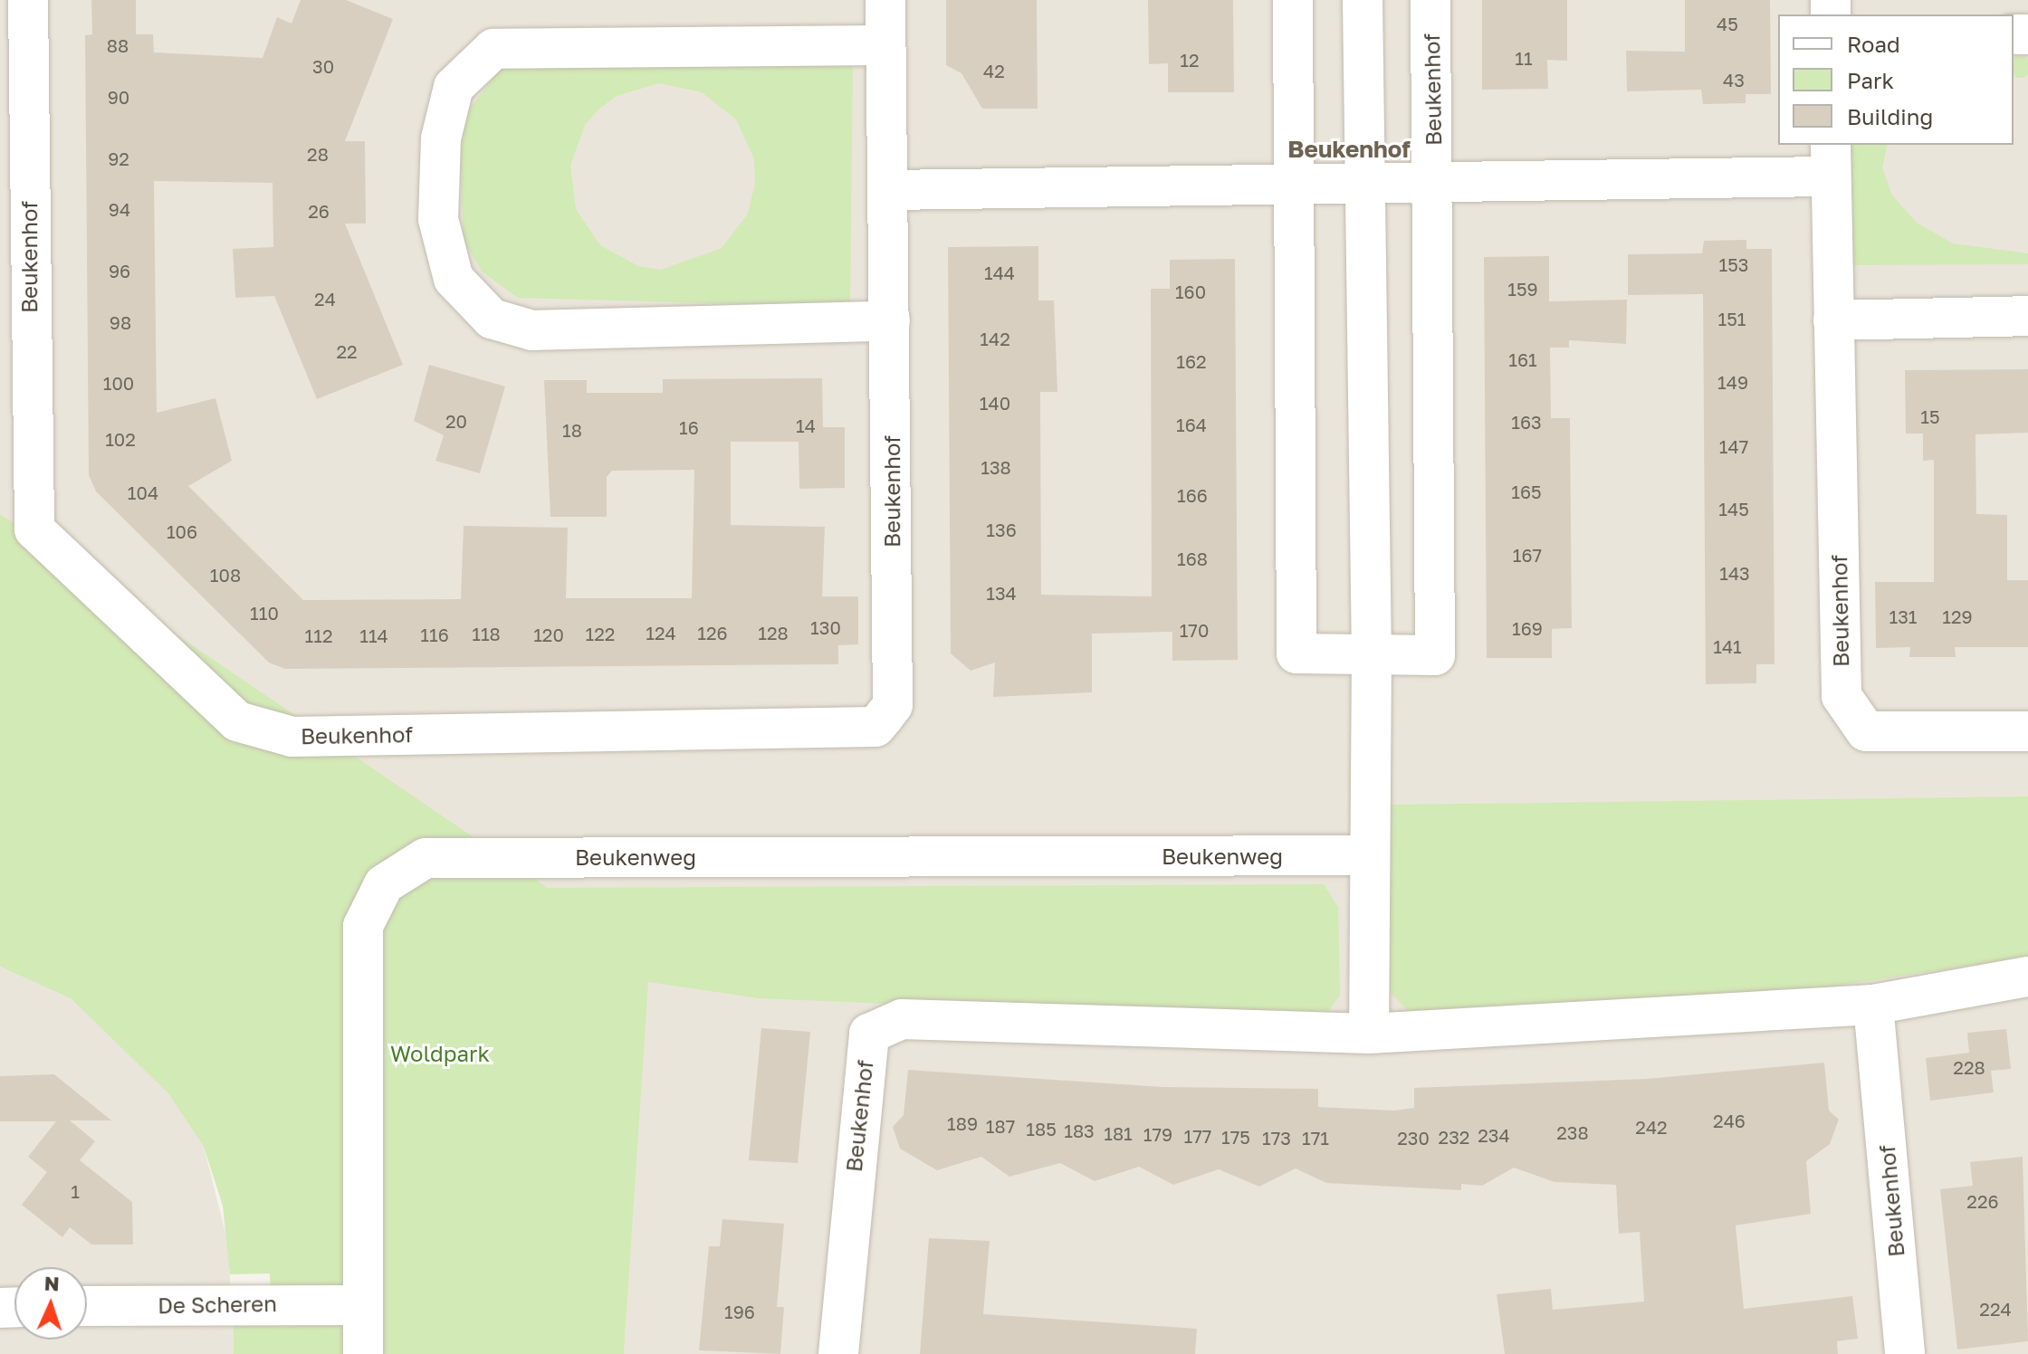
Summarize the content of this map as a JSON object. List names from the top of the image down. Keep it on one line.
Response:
{"streets":{"street":["Beukenhof","Beukenweg","De Scheren"]},"crossings":[["Beukenweg","De Scheren"]],"districts":["Beukenhof"],"parks":["Woldpark"],"house_numbers":["45","88","11","12","30","42","43","90","28","92","94","26","153","96","144","159","160","24","151","98","142","22","161","162","149","100","140","15","20","163","164","14","16","18","102","147","138","165","104","166","145","136","106","167","168","143","108","134","110","131","129","130","169","170","124","126","128","118","122","116","120","112","114","141","228","246","189","187","242","185","183","238","181","179","234","177","175","232","173","171","230","1","226","224","196"],"legend":["Road","Park","Building"],"north":"top"}
